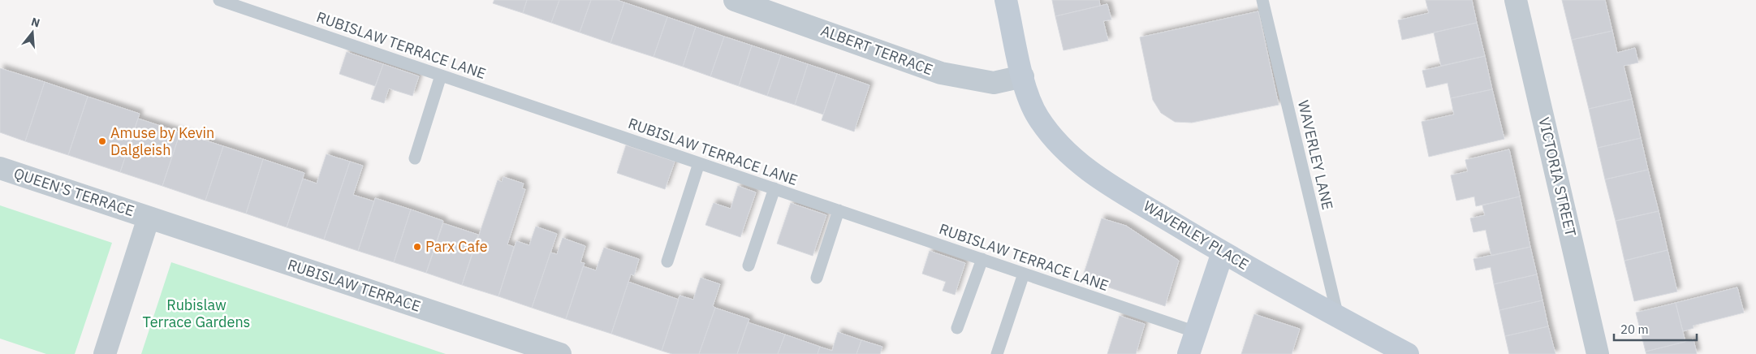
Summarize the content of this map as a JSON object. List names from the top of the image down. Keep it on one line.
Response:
{"streets":{"street":["ALBERT TERRACE","VICTORIA STREET","QUEEN'S TERRACE","WAVERLEY PLACE","RUBISLAW TERRACE"],"lane":["RUBISLAW TERRACE LANE","WAVERLEY LANE"]},"crossings":[["ALBERT TERRACE","WAVERLEY PLACE"],["WAVERLEY LANE","WAVERLEY PLACE"],["QUEEN'S TERRACE","RUBISLAW TERRACE"]],"parks":["Rubislaw Terrace Gardens"],"places":["Amuse by Kevin Dalgleish","Parx Cafe"],"scale_bar":"20 m","north":"top"}
